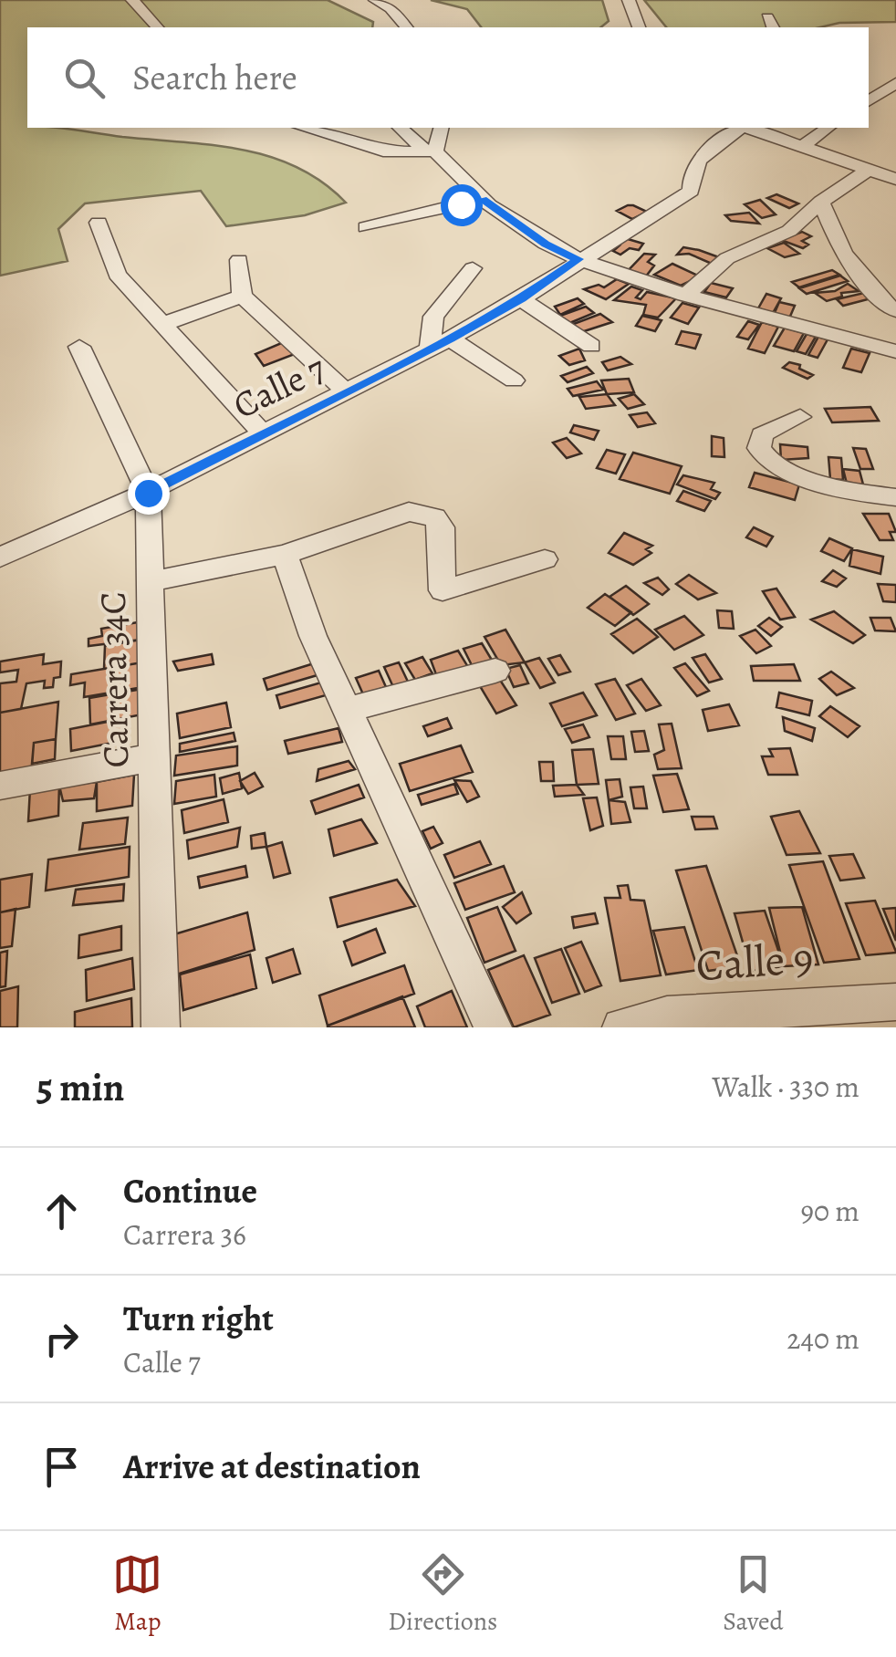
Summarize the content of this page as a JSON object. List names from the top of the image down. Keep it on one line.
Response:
{"streets":{"street":["Calle 7","Carrera 34C","Calle 9"]},"crossings":[["Calle 7","Carrera 34C"]],"page":{"search":"Search here","heading":["5 min","Walk · 330 m"],"list":[["Continue","Carrera 36","90 m"],["Turn right","Calle 7","240 m"],"Arrive at destination"],"nav":["Map","Directions","Saved"]}}
